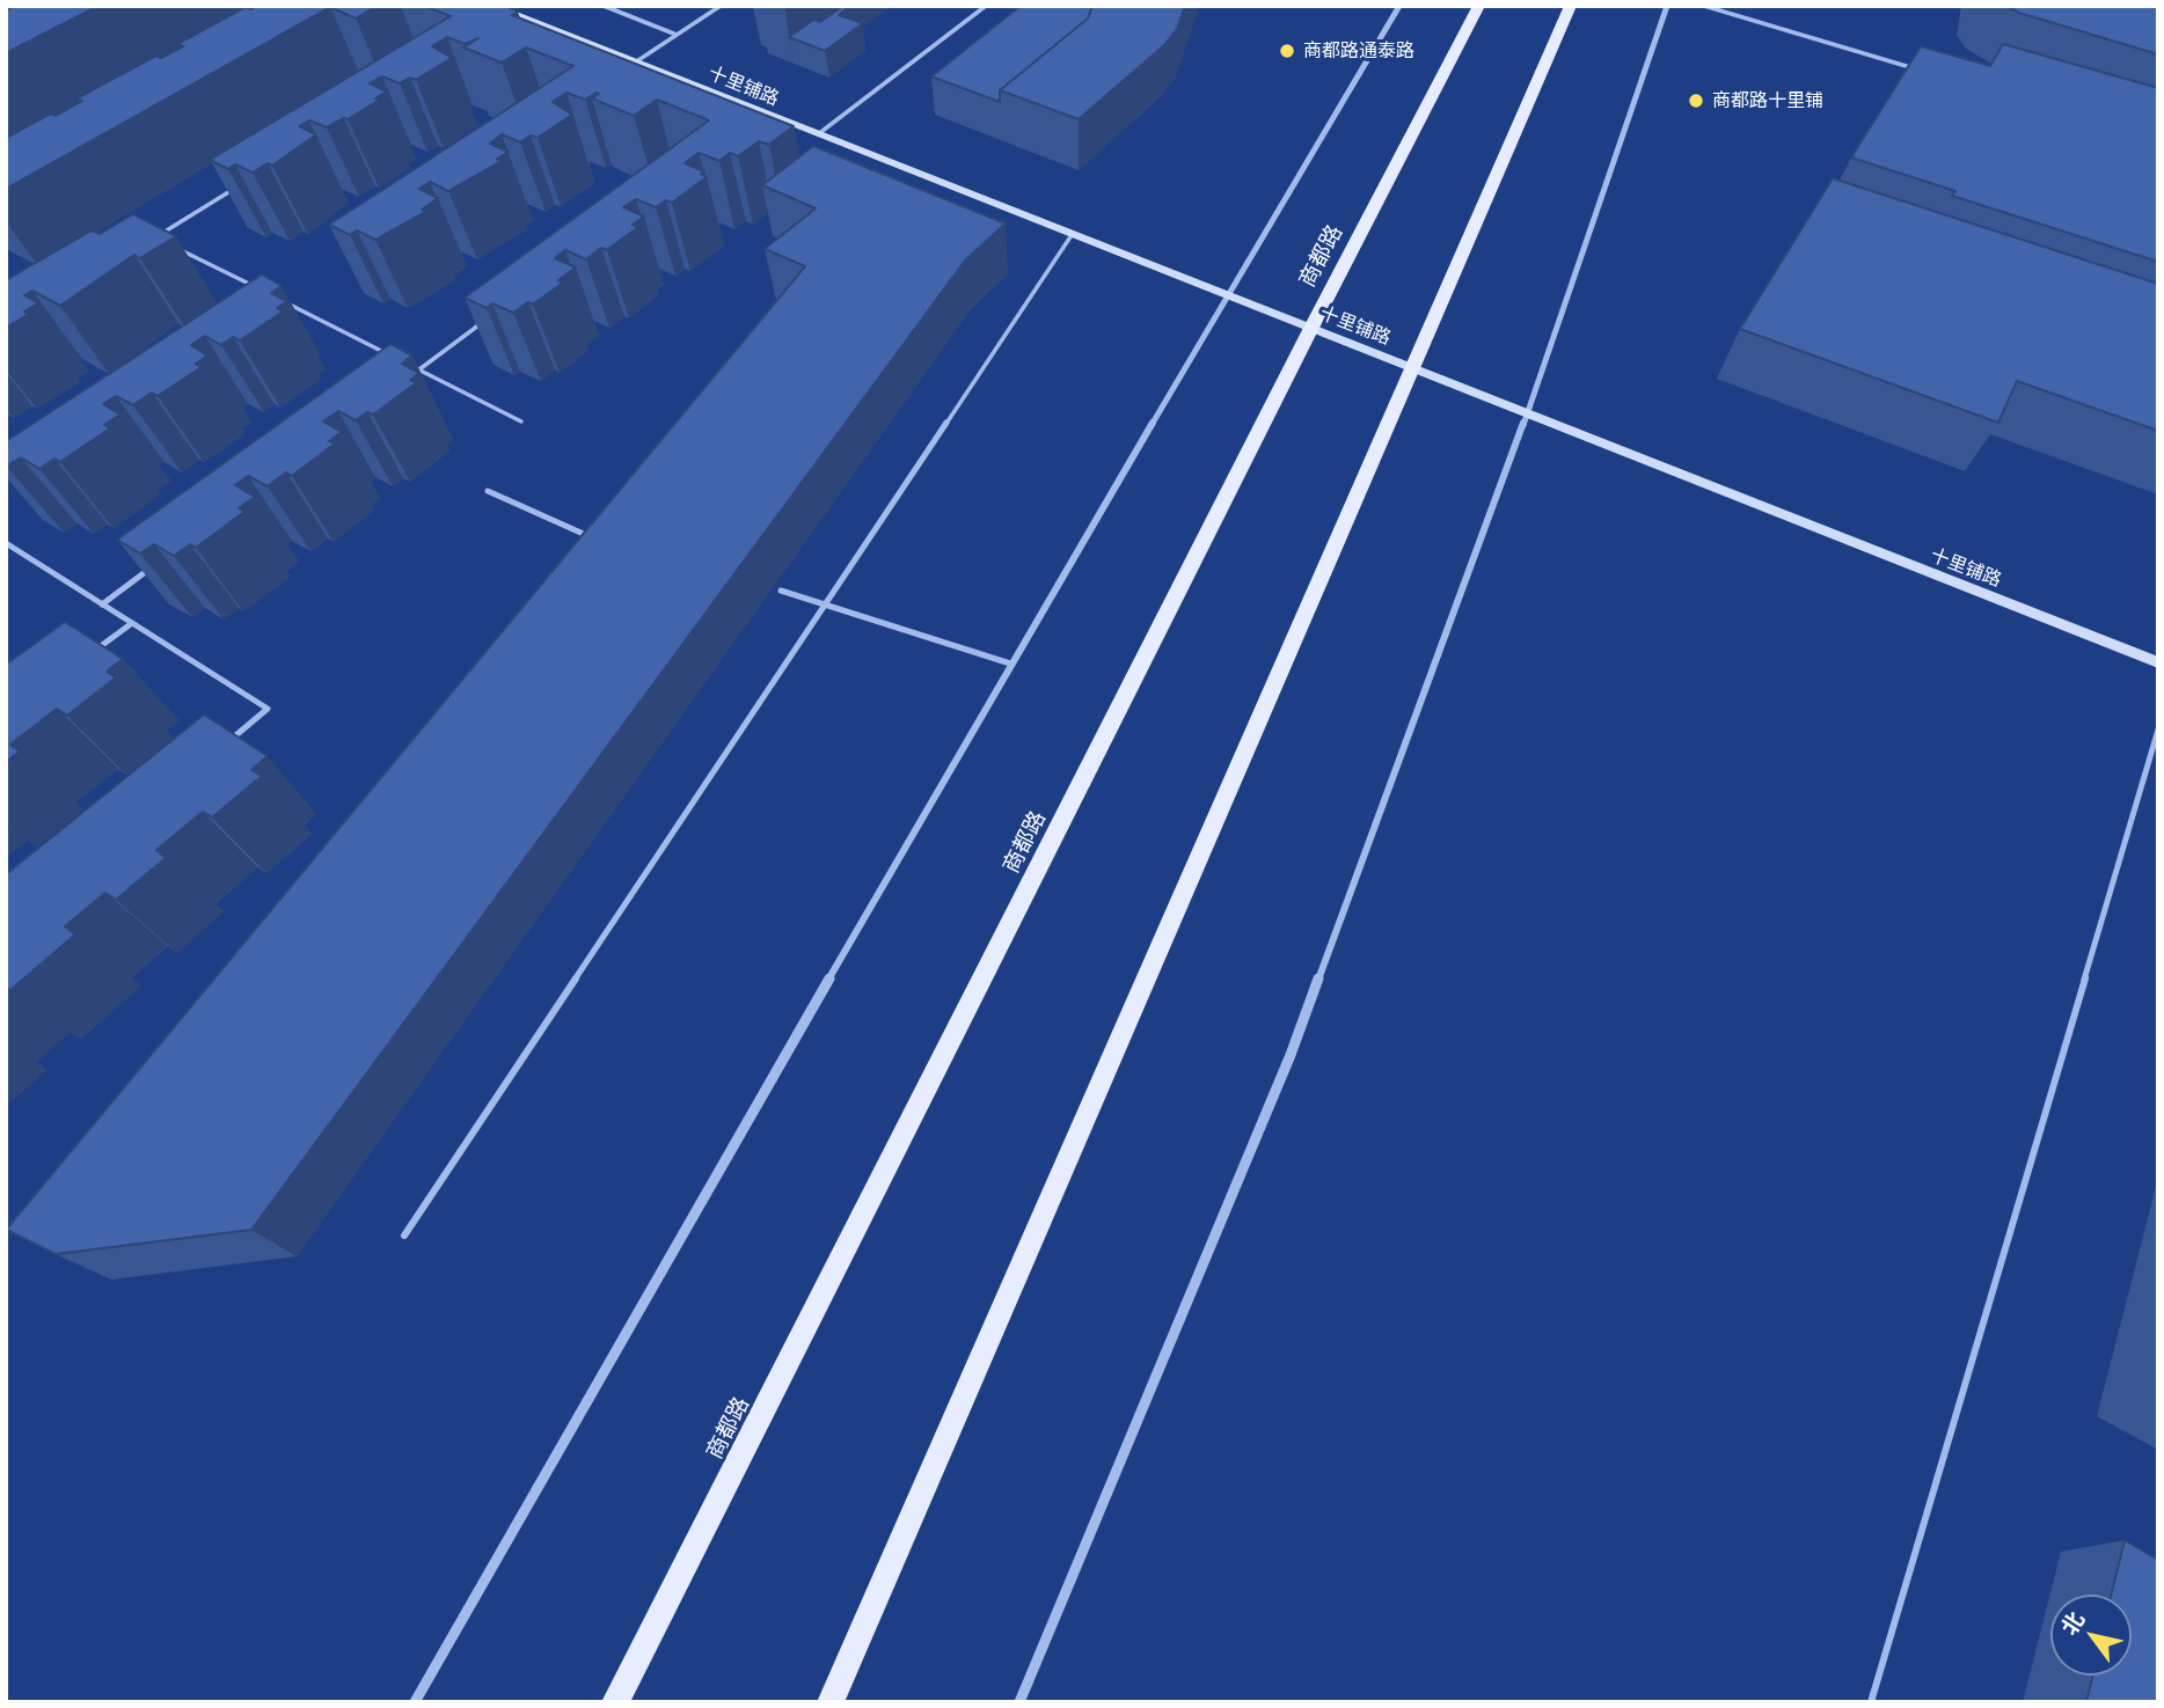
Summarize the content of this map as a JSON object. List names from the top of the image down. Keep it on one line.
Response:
{"streets":{"main road":["商都路"],"street":["十里铺路"]},"crossings":[["十里铺路","商都路"]],"places":["商都路通泰路","商都路十里铺"],"north":"top left"}
